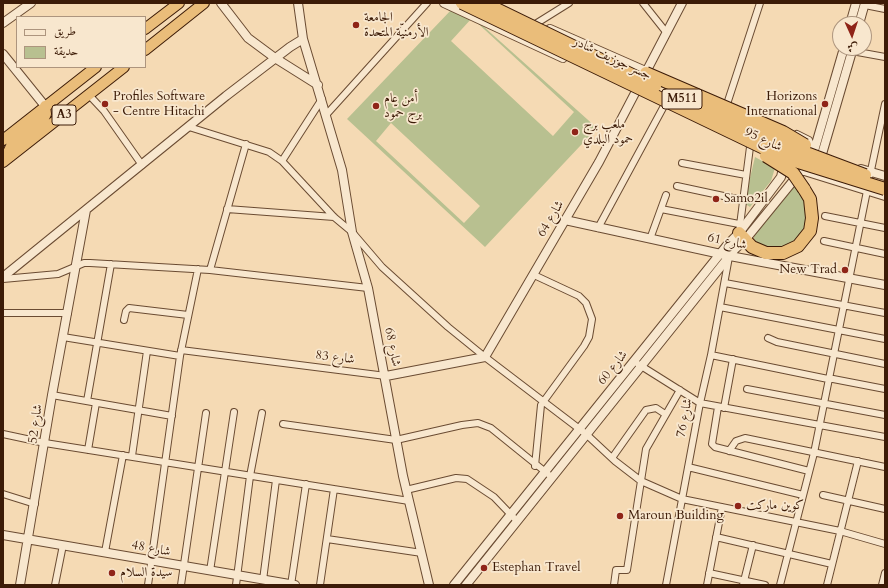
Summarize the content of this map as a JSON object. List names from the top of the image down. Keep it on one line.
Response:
{"streets":{"highway":["جسر جوزيف شادر","M511","A3"],"street":["شارع 95","شارع 64","شارع 61","شارع 68","شارع 83","شارع 60","شارع 76","شارع 52","شارع 48"]},"crossings":[["شارع 95","شارع 64"],["شارع 95","شارع 60"],["شارع 64","شارع 61"],["شارع 64","شارع 83"],["شارع 61","شارع 60"],["شارع 61","شارع 76"],["شارع 68","شارع 83"],["شارع 83","شارع 52"],["شارع 60","شارع 76"],["شارع 52","شارع 48"]],"places":["الجامعة الأرمنيّة المتحدة","Profiles Software - Centre Hitachi","Horizons International","أمن عام برج حمّود","ملعب برج حمود البلدي","Samo2il","New Trad","كوين ماركت","Maroun Building","Estephan Travel","سيدة السلام"],"legend":["طريق","حديقة"],"north":"bottom"}
